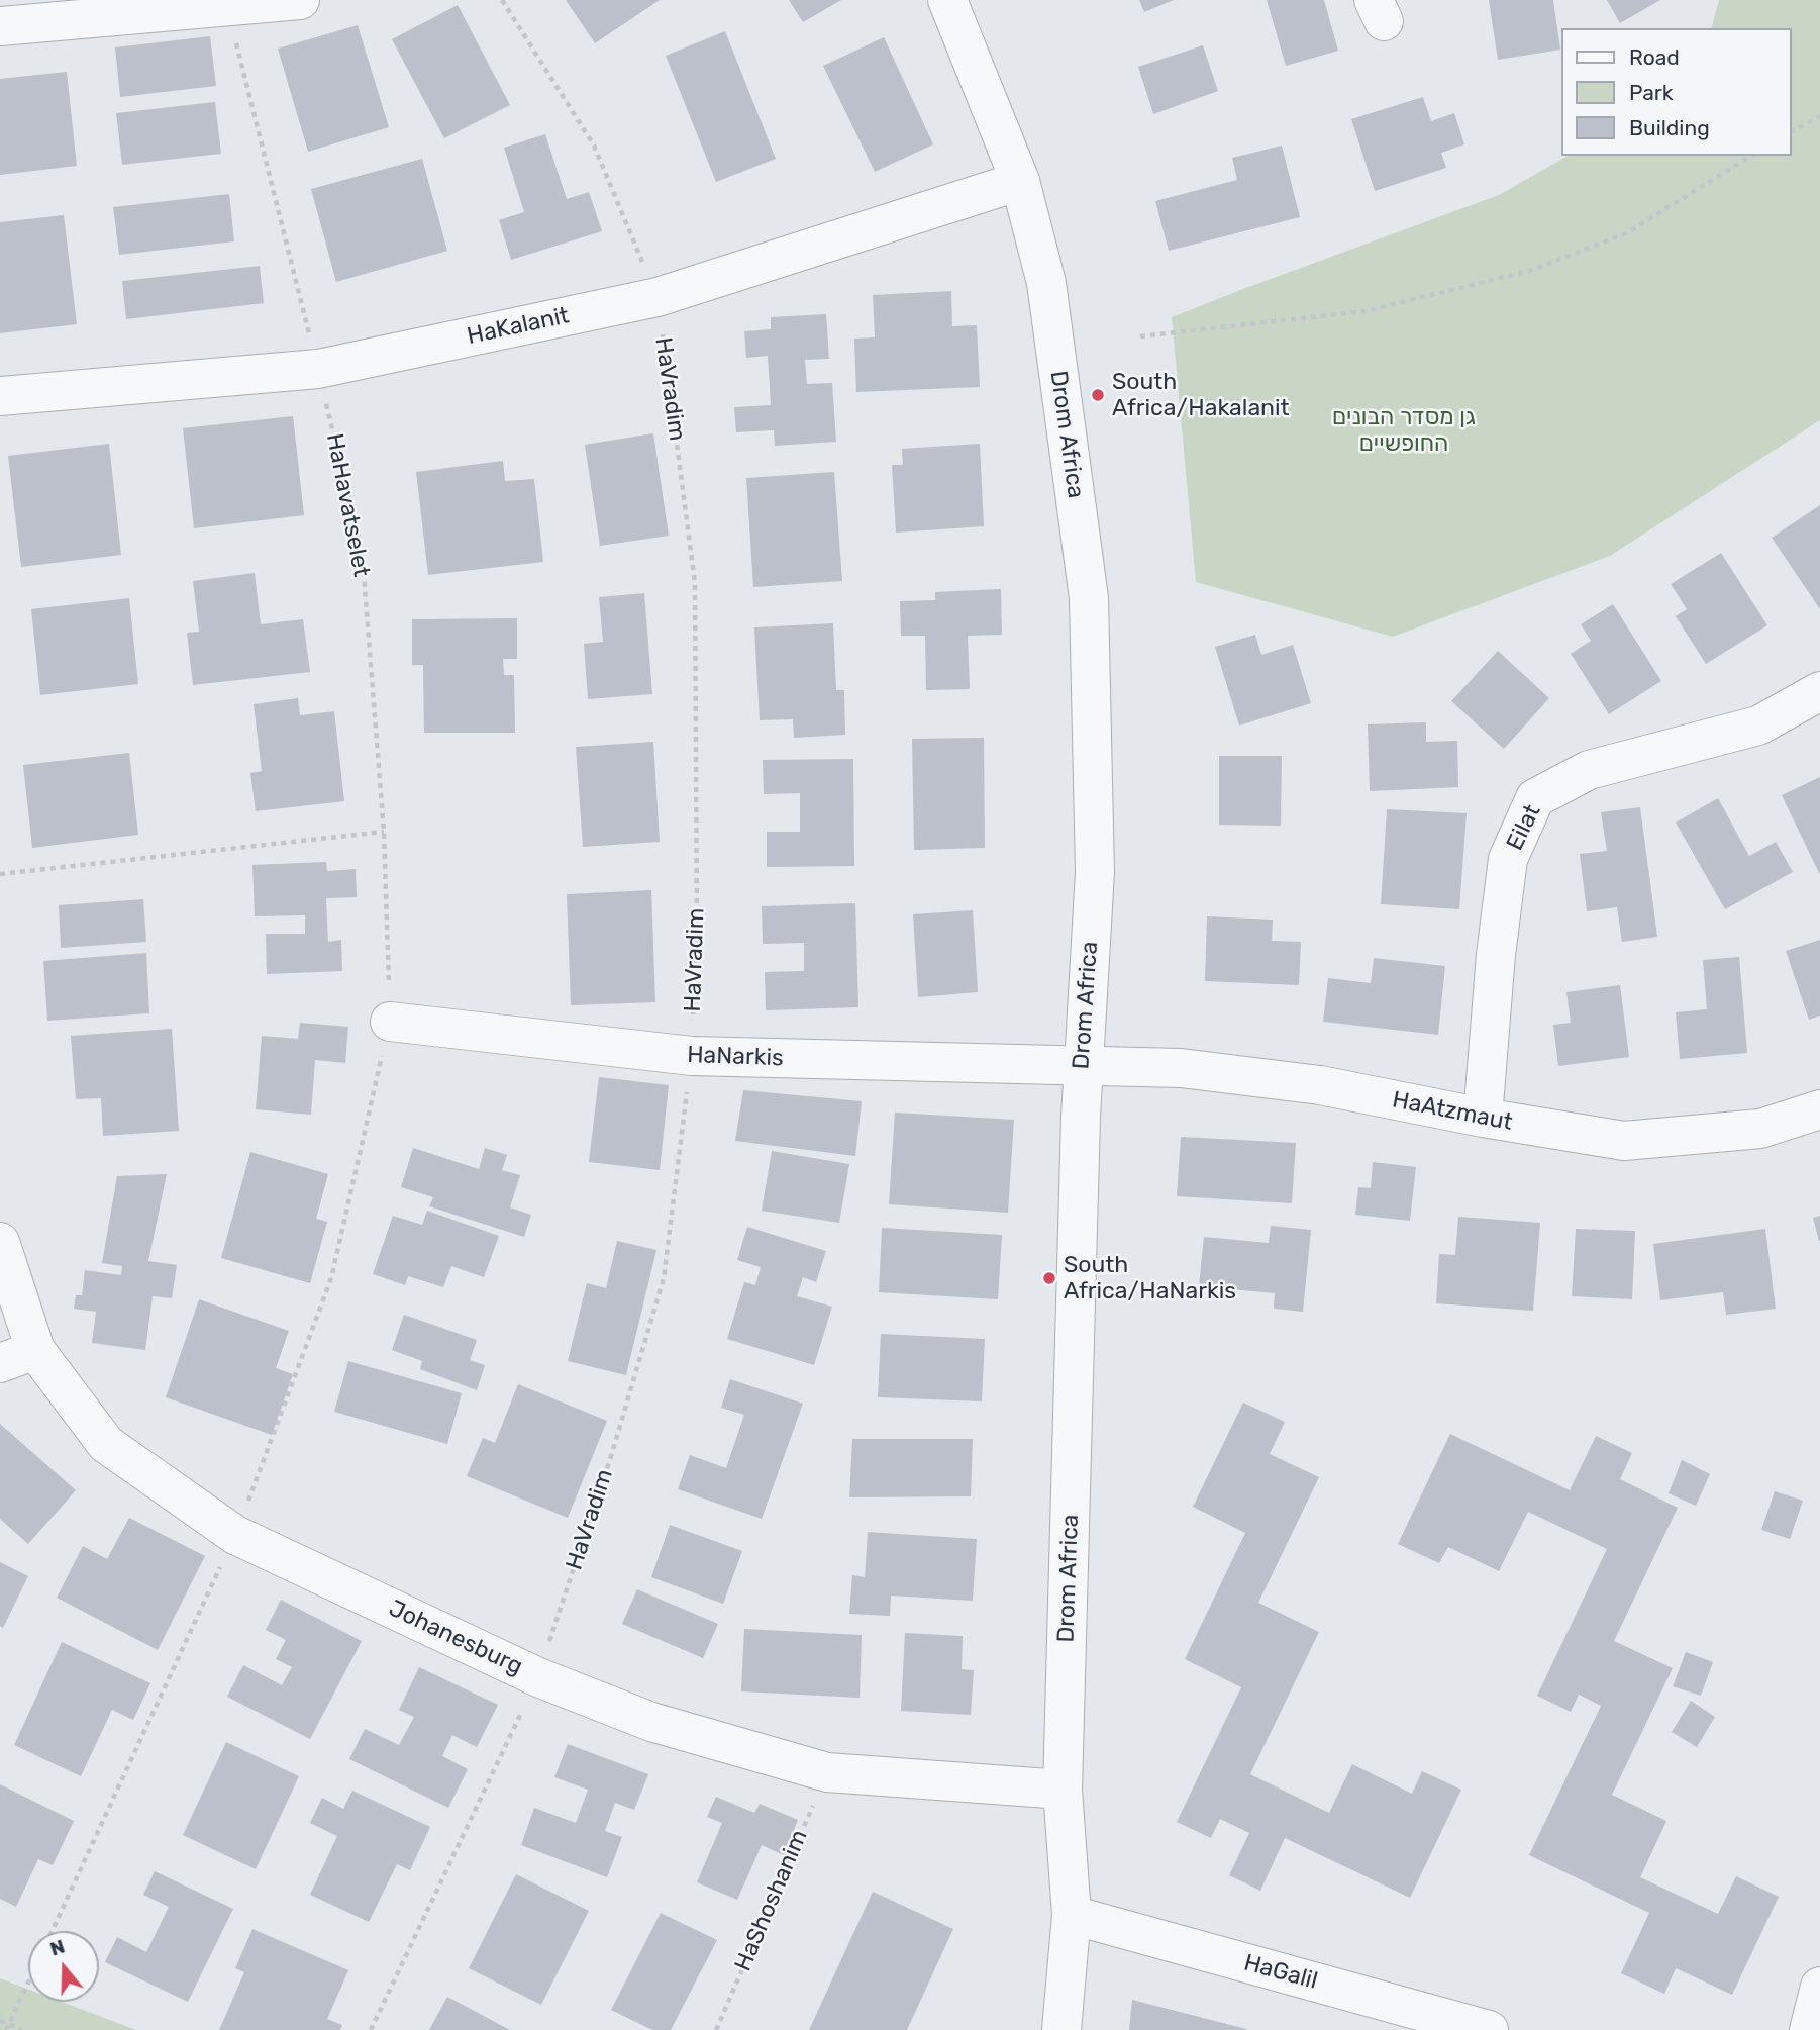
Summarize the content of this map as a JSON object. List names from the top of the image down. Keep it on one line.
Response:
{"streets":{"street":["HaKalanit","Drom Africa","Eilat","HaNarkis","HaAtzmaut","Johanesburg","HaGalil"],"path":["HaVradim","HaHavatselet","HaShoshanim"]},"crossings":[["HaKalanit","HaVradim"],["HaKalanit","Drom Africa"],["HaKalanit","HaHavatselet"],["HaVradim","HaNarkis"],["HaVradim","Johanesburg"],["Drom Africa","HaNarkis"],["Drom Africa","HaAtzmaut"],["Drom Africa","Johanesburg"],["Drom Africa","HaGalil"],["HaHavatselet","HaNarkis"],["Eilat","HaAtzmaut"],["HaNarkis","HaAtzmaut"],["Johanesburg","HaShoshanim"]],"parks":["גן מסדר הבונים החופשיים"],"places":["South Africa/Hakalanit","South Africa/HaNarkis"],"legend":["Road","Park","Building"],"north":"top"}
